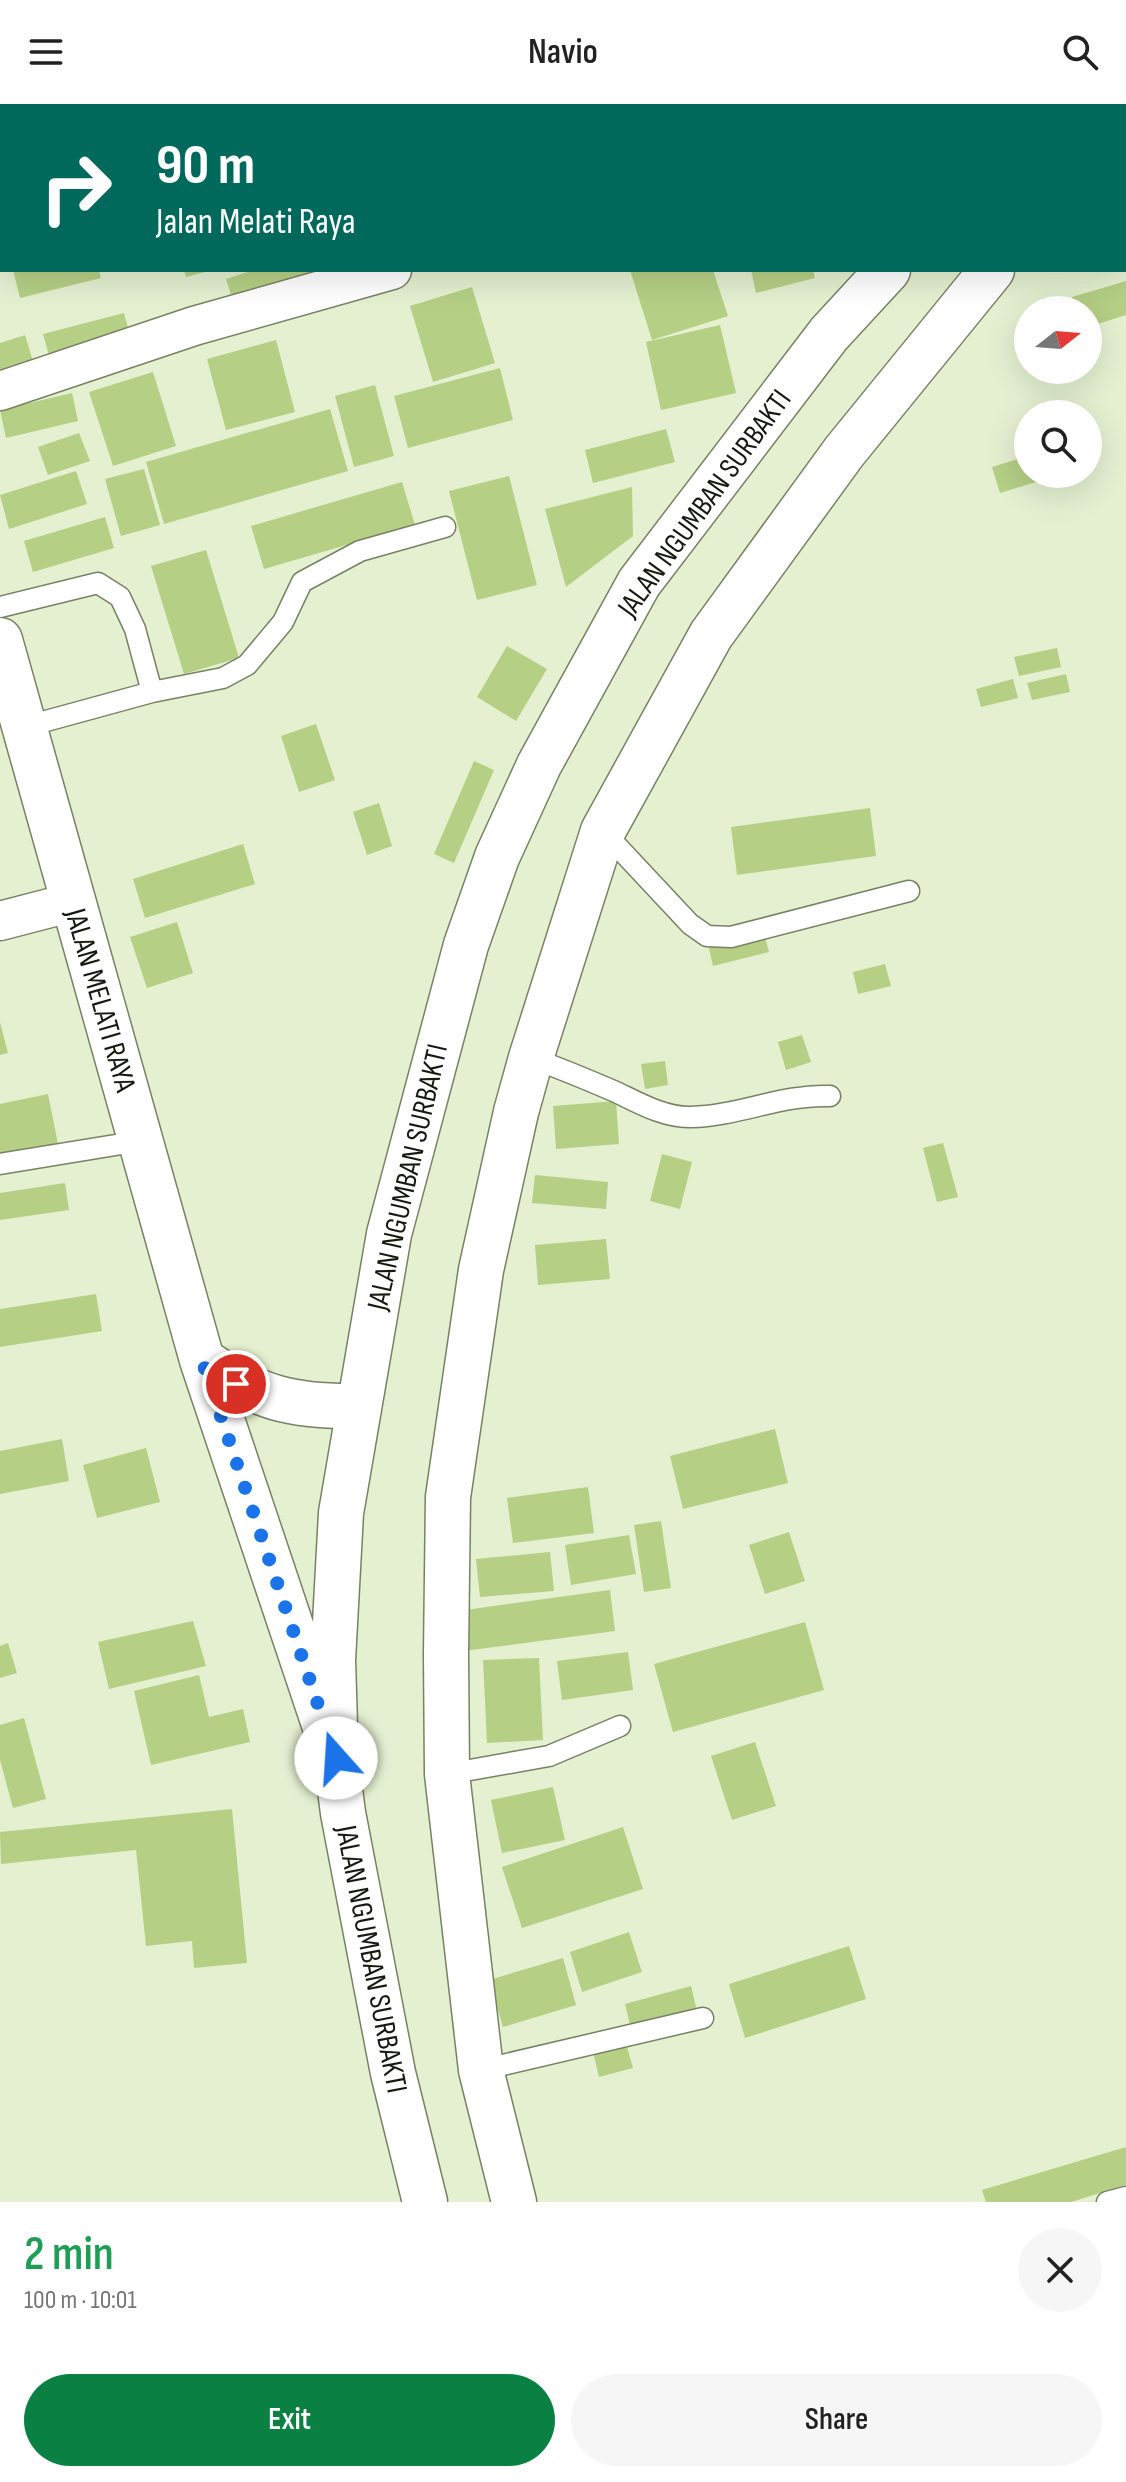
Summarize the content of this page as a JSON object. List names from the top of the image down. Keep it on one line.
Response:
{"streets":{"main road":["JALAN NGUMBAN SURBAKTI","JALAN MELATI RAYA"]},"crossings":[["JALAN NGUMBAN SURBAKTI","JALAN MELATI RAYA"]],"north":"right","page":{"header":"Navio","turn":["90 m","Jalan Melati Raya"],"heading":["2 min","100 m · 10:01"],"buttons":["Exit","Share"]}}
